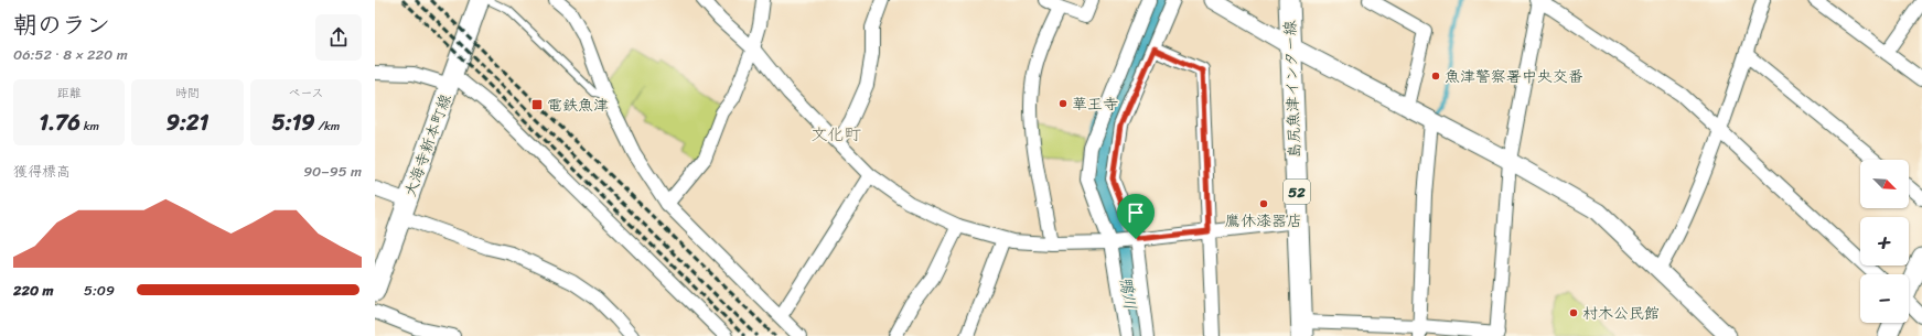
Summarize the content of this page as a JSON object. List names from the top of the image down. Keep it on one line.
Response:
{"streets":{"main road":["島尻魚津インター線","大海寺新本町線","52"]},"districts":["文化町"],"water":["鴨川"],"places":{"other":["魚津警察署中央交番","華王寺","鷹休漆器店","村木公民館"],"transit":["電鉄魚津"]},"north":"bottom right","page":{"heading":["朝のラン","06:52 · 8 × 220 m"],"stats":[["距離","1.76 km"],["時間","9:21"],["ペース","5:19 /km"]],"chart":["獲得標高","90–95 m"],"map_buttons":["+","−"],"list":[{"name":"220 m","note":"5:09"}]}}
